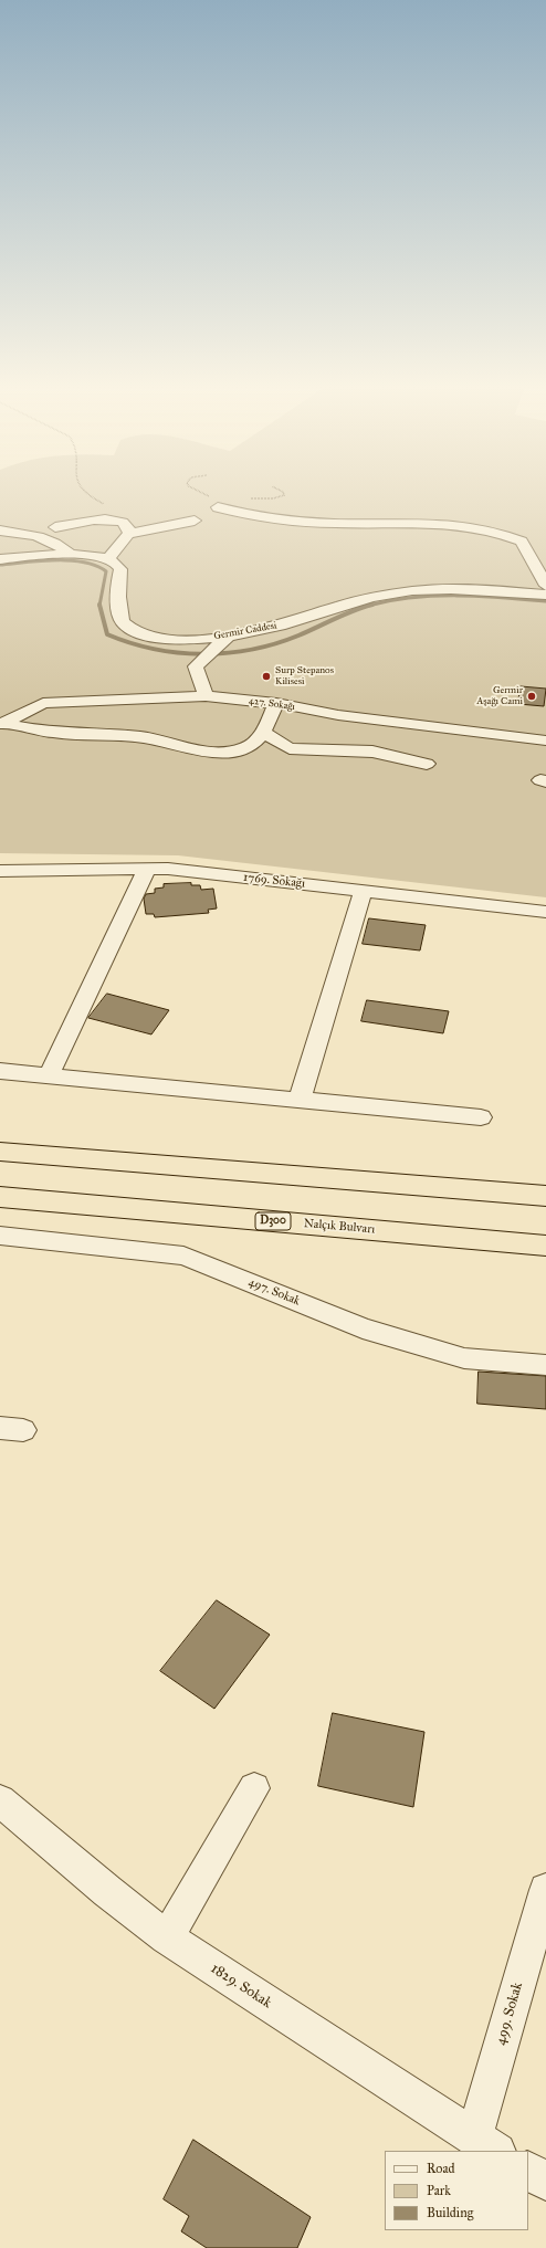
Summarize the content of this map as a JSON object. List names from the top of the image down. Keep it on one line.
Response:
{"streets":{"highway":["D300","Nalçık Bulvarı"],"street":["Germir Caddesi","427. Sokağı","1769. Sokağı","497. Sokak","1829. Sokak","499. Sokak"]},"crossings":[["1829. Sokak","499. Sokak"]],"places":["Surp Stepanos Kilisesi","Germir Aşağı Cami"],"legend":["Road","Park","Building"]}
